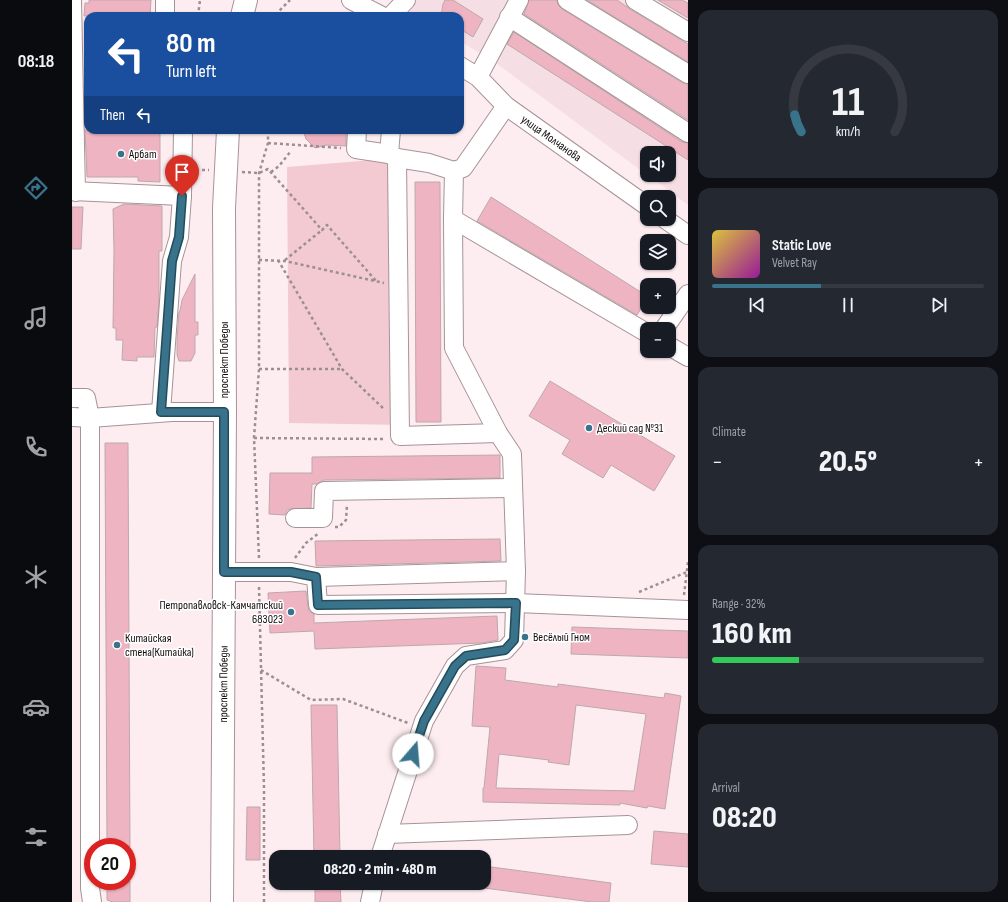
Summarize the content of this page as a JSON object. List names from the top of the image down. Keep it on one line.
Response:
{"streets":{"main road":["проспект Победы"],"street":["улица Молчанова"]},"places":["Арбат","Деский сад №31","Петропавловск-Камчатский 683023","Весёлый Гном","Китайская стена(Китайка)"],"page":{"tabs":"08:18","turn":["80 m","Turn left"],"then":"Then","map_buttons":["+","−"],"song":["Static Love","Velvet Ray"],"tile":["Climate",["Range · 32%","160 km"],["Arrival","08:20"]],"heat":["−","20.5°","+"],"limit":"20","trip":"08:20 · 2 min · 480 m","gauge":["11","km/h"]}}
